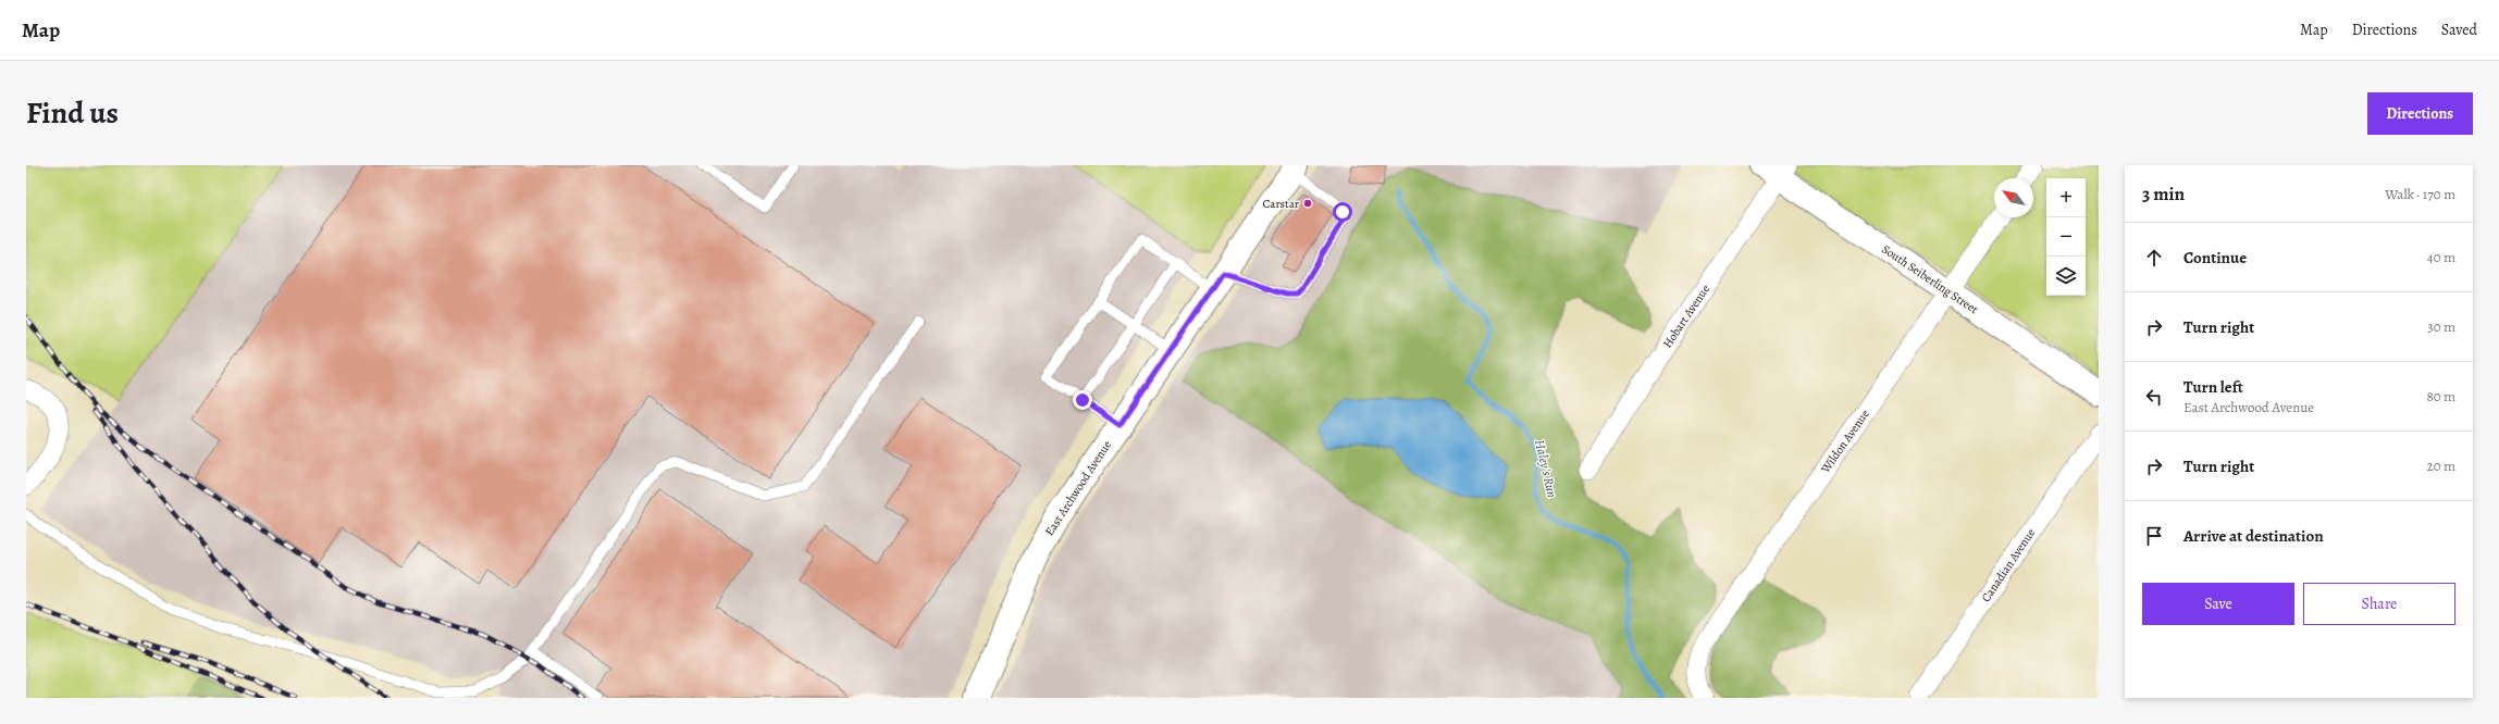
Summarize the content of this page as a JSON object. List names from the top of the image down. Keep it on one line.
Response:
{"streets":{"main road":["South Seiberling Street","East Archwood Avenue"],"street":["Hobart Avenue","Wildon Avenue","Canadian Avenue"]},"crossings":[["South Seiberling Street","Hobart Avenue"],["South Seiberling Street","Wildon Avenue"]],"water":["Haley's Run"],"places":["Carstar"],"north":"top left","page":{"header":"Map","nav":["Map","Directions","Saved"],"title":"Find us","buttons":["Directions",["Save","Share"]],"heading":["3 min","Walk · 170 m"],"map_buttons":["+","−"],"list":[["Continue","40 m"],["Turn right","30 m"],["Turn left","East Archwood Avenue","80 m"],["Turn right","20 m"],"Arrive at destination"]}}
